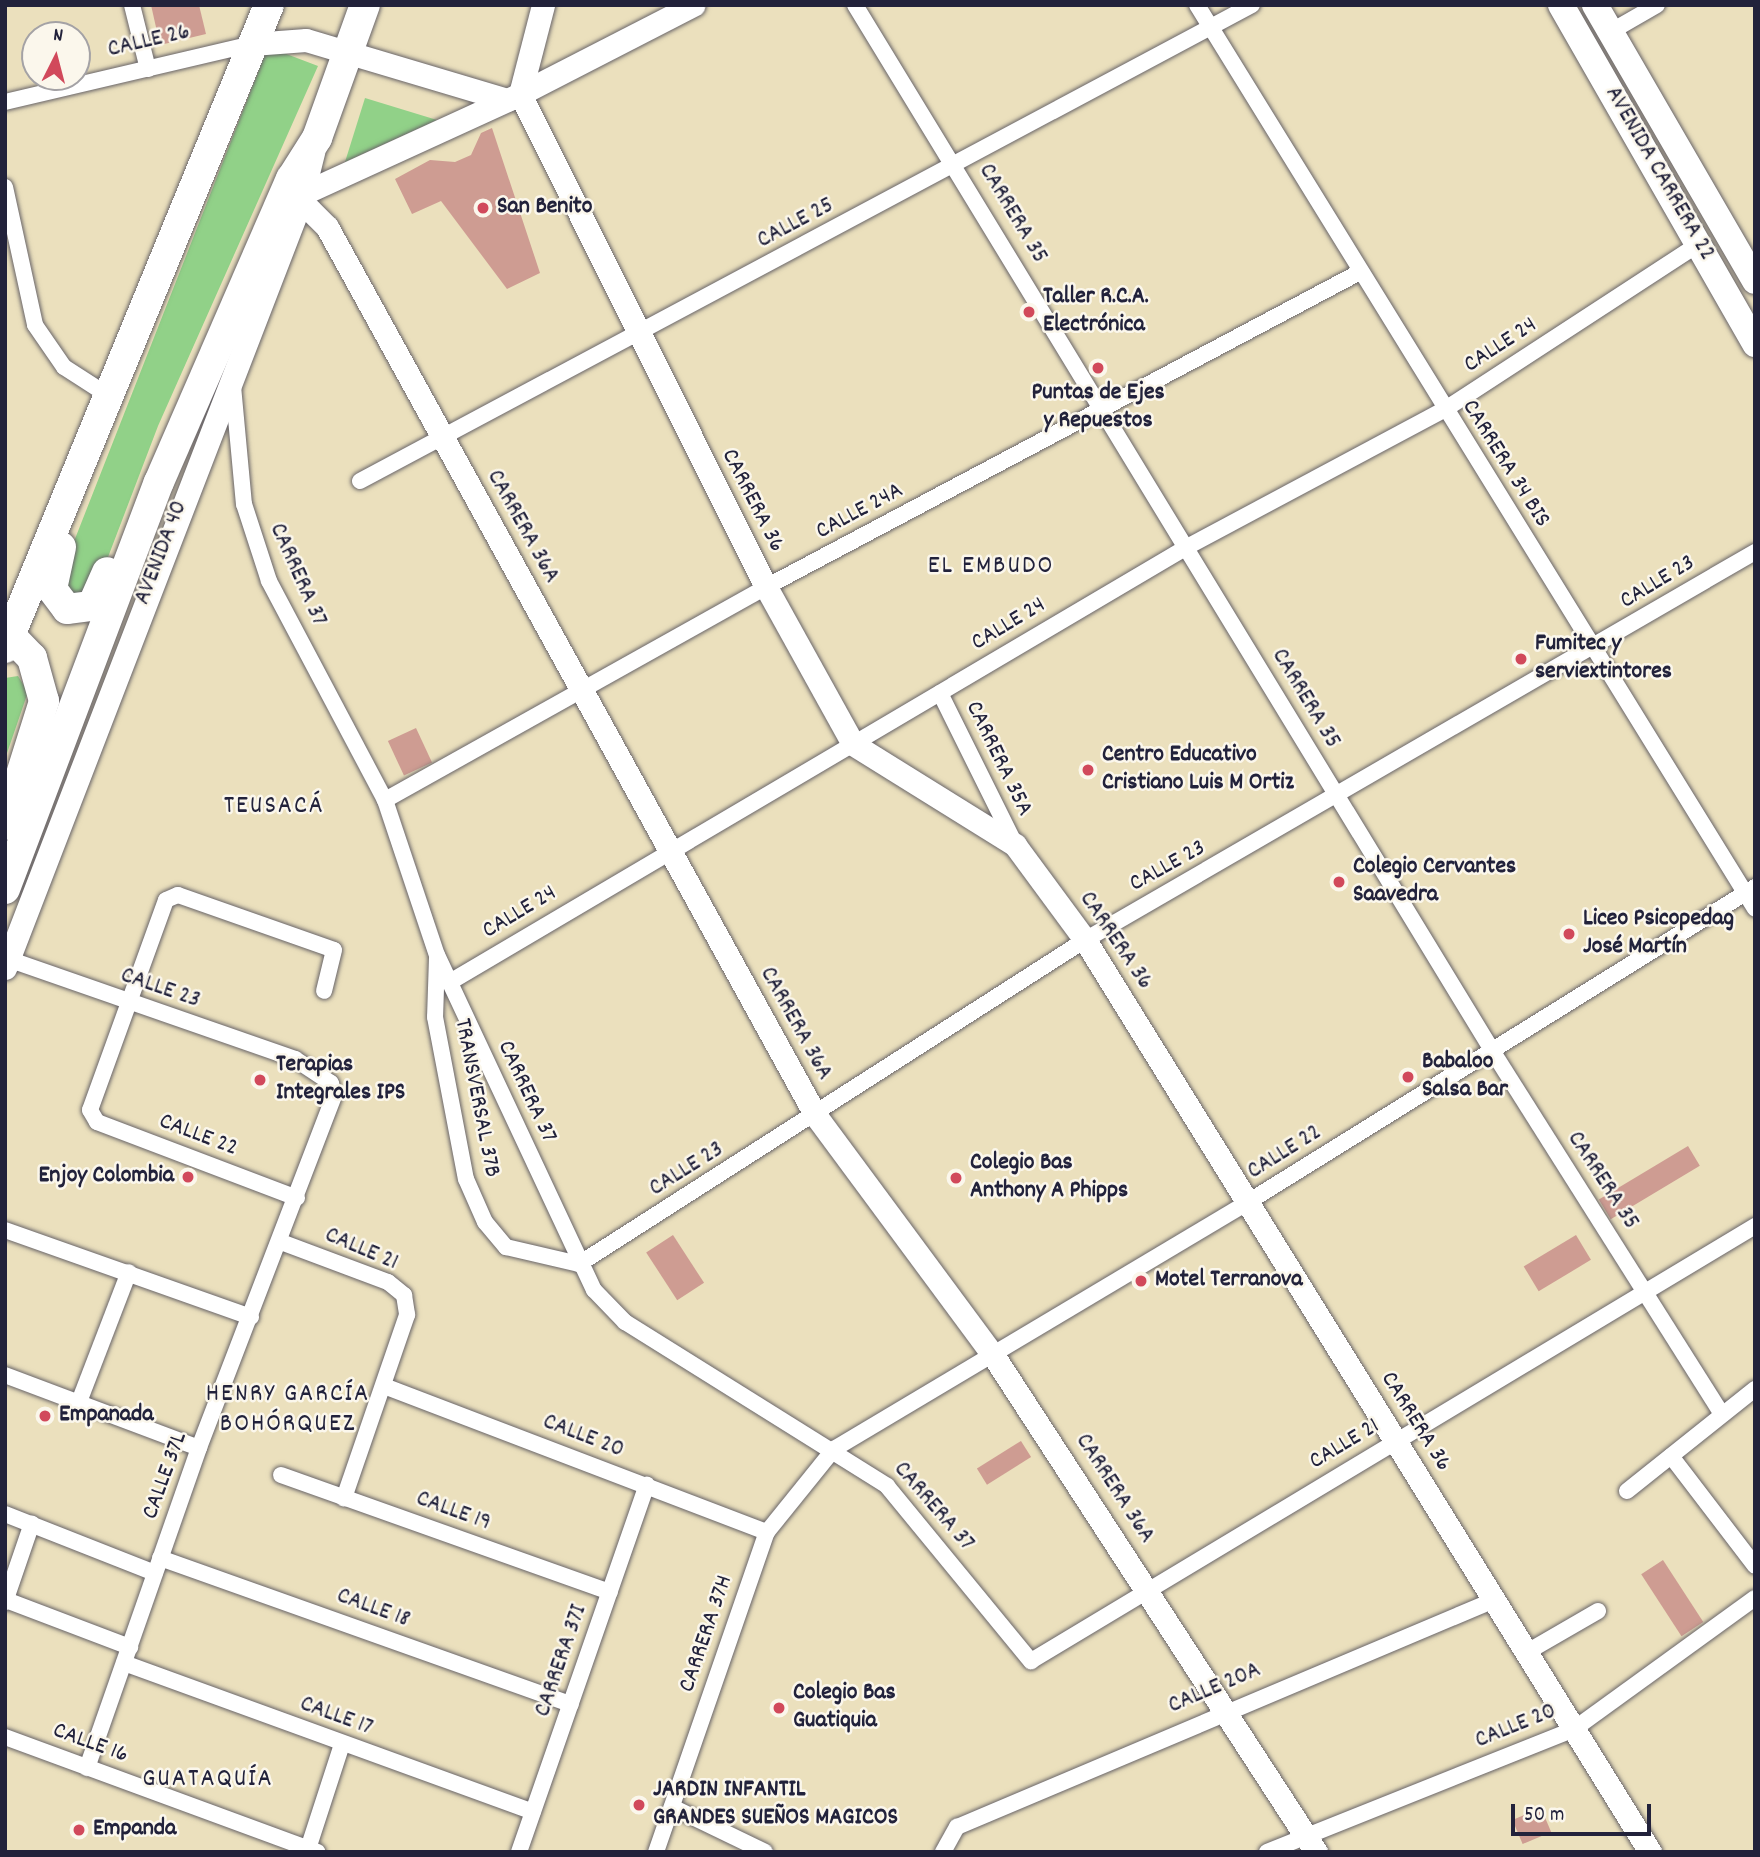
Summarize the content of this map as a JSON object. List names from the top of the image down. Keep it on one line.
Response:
{"streets":{"highway":["AVENIDA 40"],"main road":["AVENIDA CARRERA 22"],"street":["CALLE 26","CARRERA 35","CALLE 25","CALLE 24","CARRERA 34 BIS","CARRERA 36","CALLE 24A","CARRERA 36A","CARRERA 37","CALLE 23","CARRERA 35A","TRANSVERSAL 37B","CALLE 22","CALLE 21","CALLE 20","CALLE 37L","CALLE 19","CALLE 18","CARRERA 37H","CARRERA 37I","CALLE 20A","CALLE 17","CALLE 16"]},"crossings":[["CALLE 26","CARRERA 36"],["CALLE 26","AVENIDA 40"],["AVENIDA CARRERA 22","CALLE 24"],["CARRERA 35","CALLE 25"],["CARRERA 35","CALLE 24"],["CARRERA 35","CALLE 24A"],["CARRERA 35","CALLE 23"],["CARRERA 35","CALLE 22"],["CARRERA 35","CALLE 21"],["CALLE 25","CARRERA 34 BIS"],["CALLE 25","CARRERA 36"],["CALLE 25","CARRERA 36A"],["CALLE 24","CARRERA 34 BIS"],["CALLE 24","CARRERA 36"],["CALLE 24","CARRERA 36A"],["CALLE 24","CARRERA 37"],["CALLE 24","CARRERA 35A"],["CARRERA 34 BIS","CALLE 24A"],["CARRERA 34 BIS","CALLE 23"],["CARRERA 34 BIS","CALLE 22"],["CARRERA 36","CALLE 24A"],["CARRERA 36","CALLE 23"],["CARRERA 36","CARRERA 35A"],["CARRERA 36","CALLE 22"],["CARRERA 36","CALLE 21"],["CARRERA 36","CALLE 20"],["CARRERA 36","CALLE 20A"],["CALLE 24A","CARRERA 36A"],["CALLE 24A","CARRERA 37"],["CARRERA 36A","AVENIDA 40"],["CARRERA 36A","CALLE 23"],["CARRERA 36A","CALLE 22"],["CARRERA 36A","CALLE 21"],["CARRERA 36A","CALLE 20"],["CARRERA 36A","CALLE 20A"],["AVENIDA 40","CARRERA 37"],["AVENIDA 40","CALLE 23"],["CARRERA 37","CALLE 23"],["CARRERA 37","TRANSVERSAL 37B"],["CARRERA 37","CALLE 22"],["CARRERA 37","CALLE 21"],["CARRERA 37","CARRERA 37H"],["CALLE 23","TRANSVERSAL 37B"],["CALLE 23","CALLE 22"],["CALLE 23","CALLE 37L"],["CALLE 22","CALLE 37L"],["CALLE 22","CARRERA 37H"],["CALLE 21","CALLE 20"],["CALLE 21","CALLE 37L"],["CALLE 20","CARRERA 37H"],["CALLE 20","CARRERA 37I"],["CALLE 37L","CALLE 18"],["CALLE 37L","CALLE 17"],["CALLE 37L","CALLE 16"],["CALLE 19","CARRERA 37I"],["CALLE 18","CARRERA 37I"],["CARRERA 37I","CALLE 17"]],"districts":["EL EMBUDO","TEUSACÁ","HENRY GARCÍA BOHÓRQUEZ","GUATAQUÍA"],"places":["San Benito","Taller R.C.A. Electrónica","Puntas de Ejes y Repuestos","Fumitec y serviextintores","Centro Educativo Cristiano Luis M Ortiz","Colegio Cervantes Saavedra","Liceo Psicopedag José Martín","Babaloo Salsa Bar","Terapias Integrales IPS","Enjoy Colombia","Colegio Bas Anthony A Phipps","Motel Terranova","Empanada","Colegio Bas Guatiquia","JARDIN INFANTIL GRANDES SUEÑOS MAGICOS","Empanda"],"scale_bar":"50 m","north":"top"}
